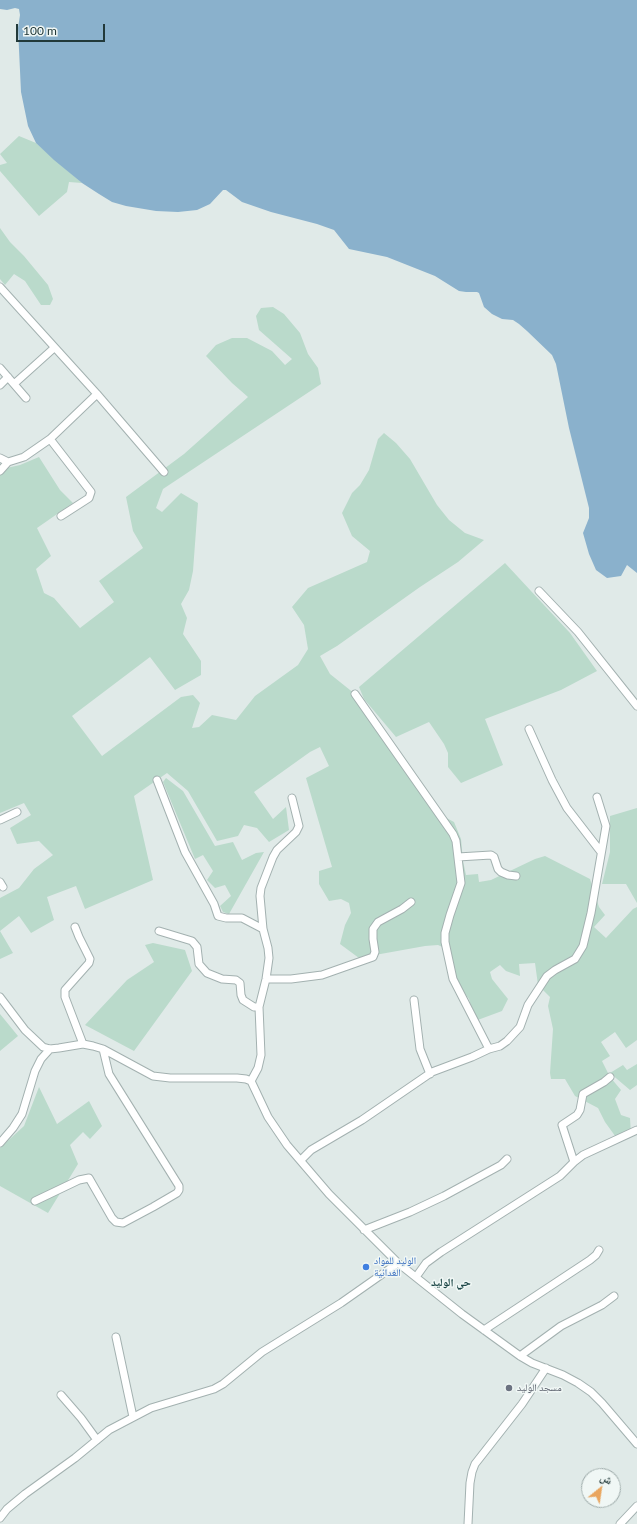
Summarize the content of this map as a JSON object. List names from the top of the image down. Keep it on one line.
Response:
{"districts":["حي الوليد"],"places":["الوليد للمواد الغدائية","مسجد الوليد"],"scale_bar":"100 m","north":"top right"}
